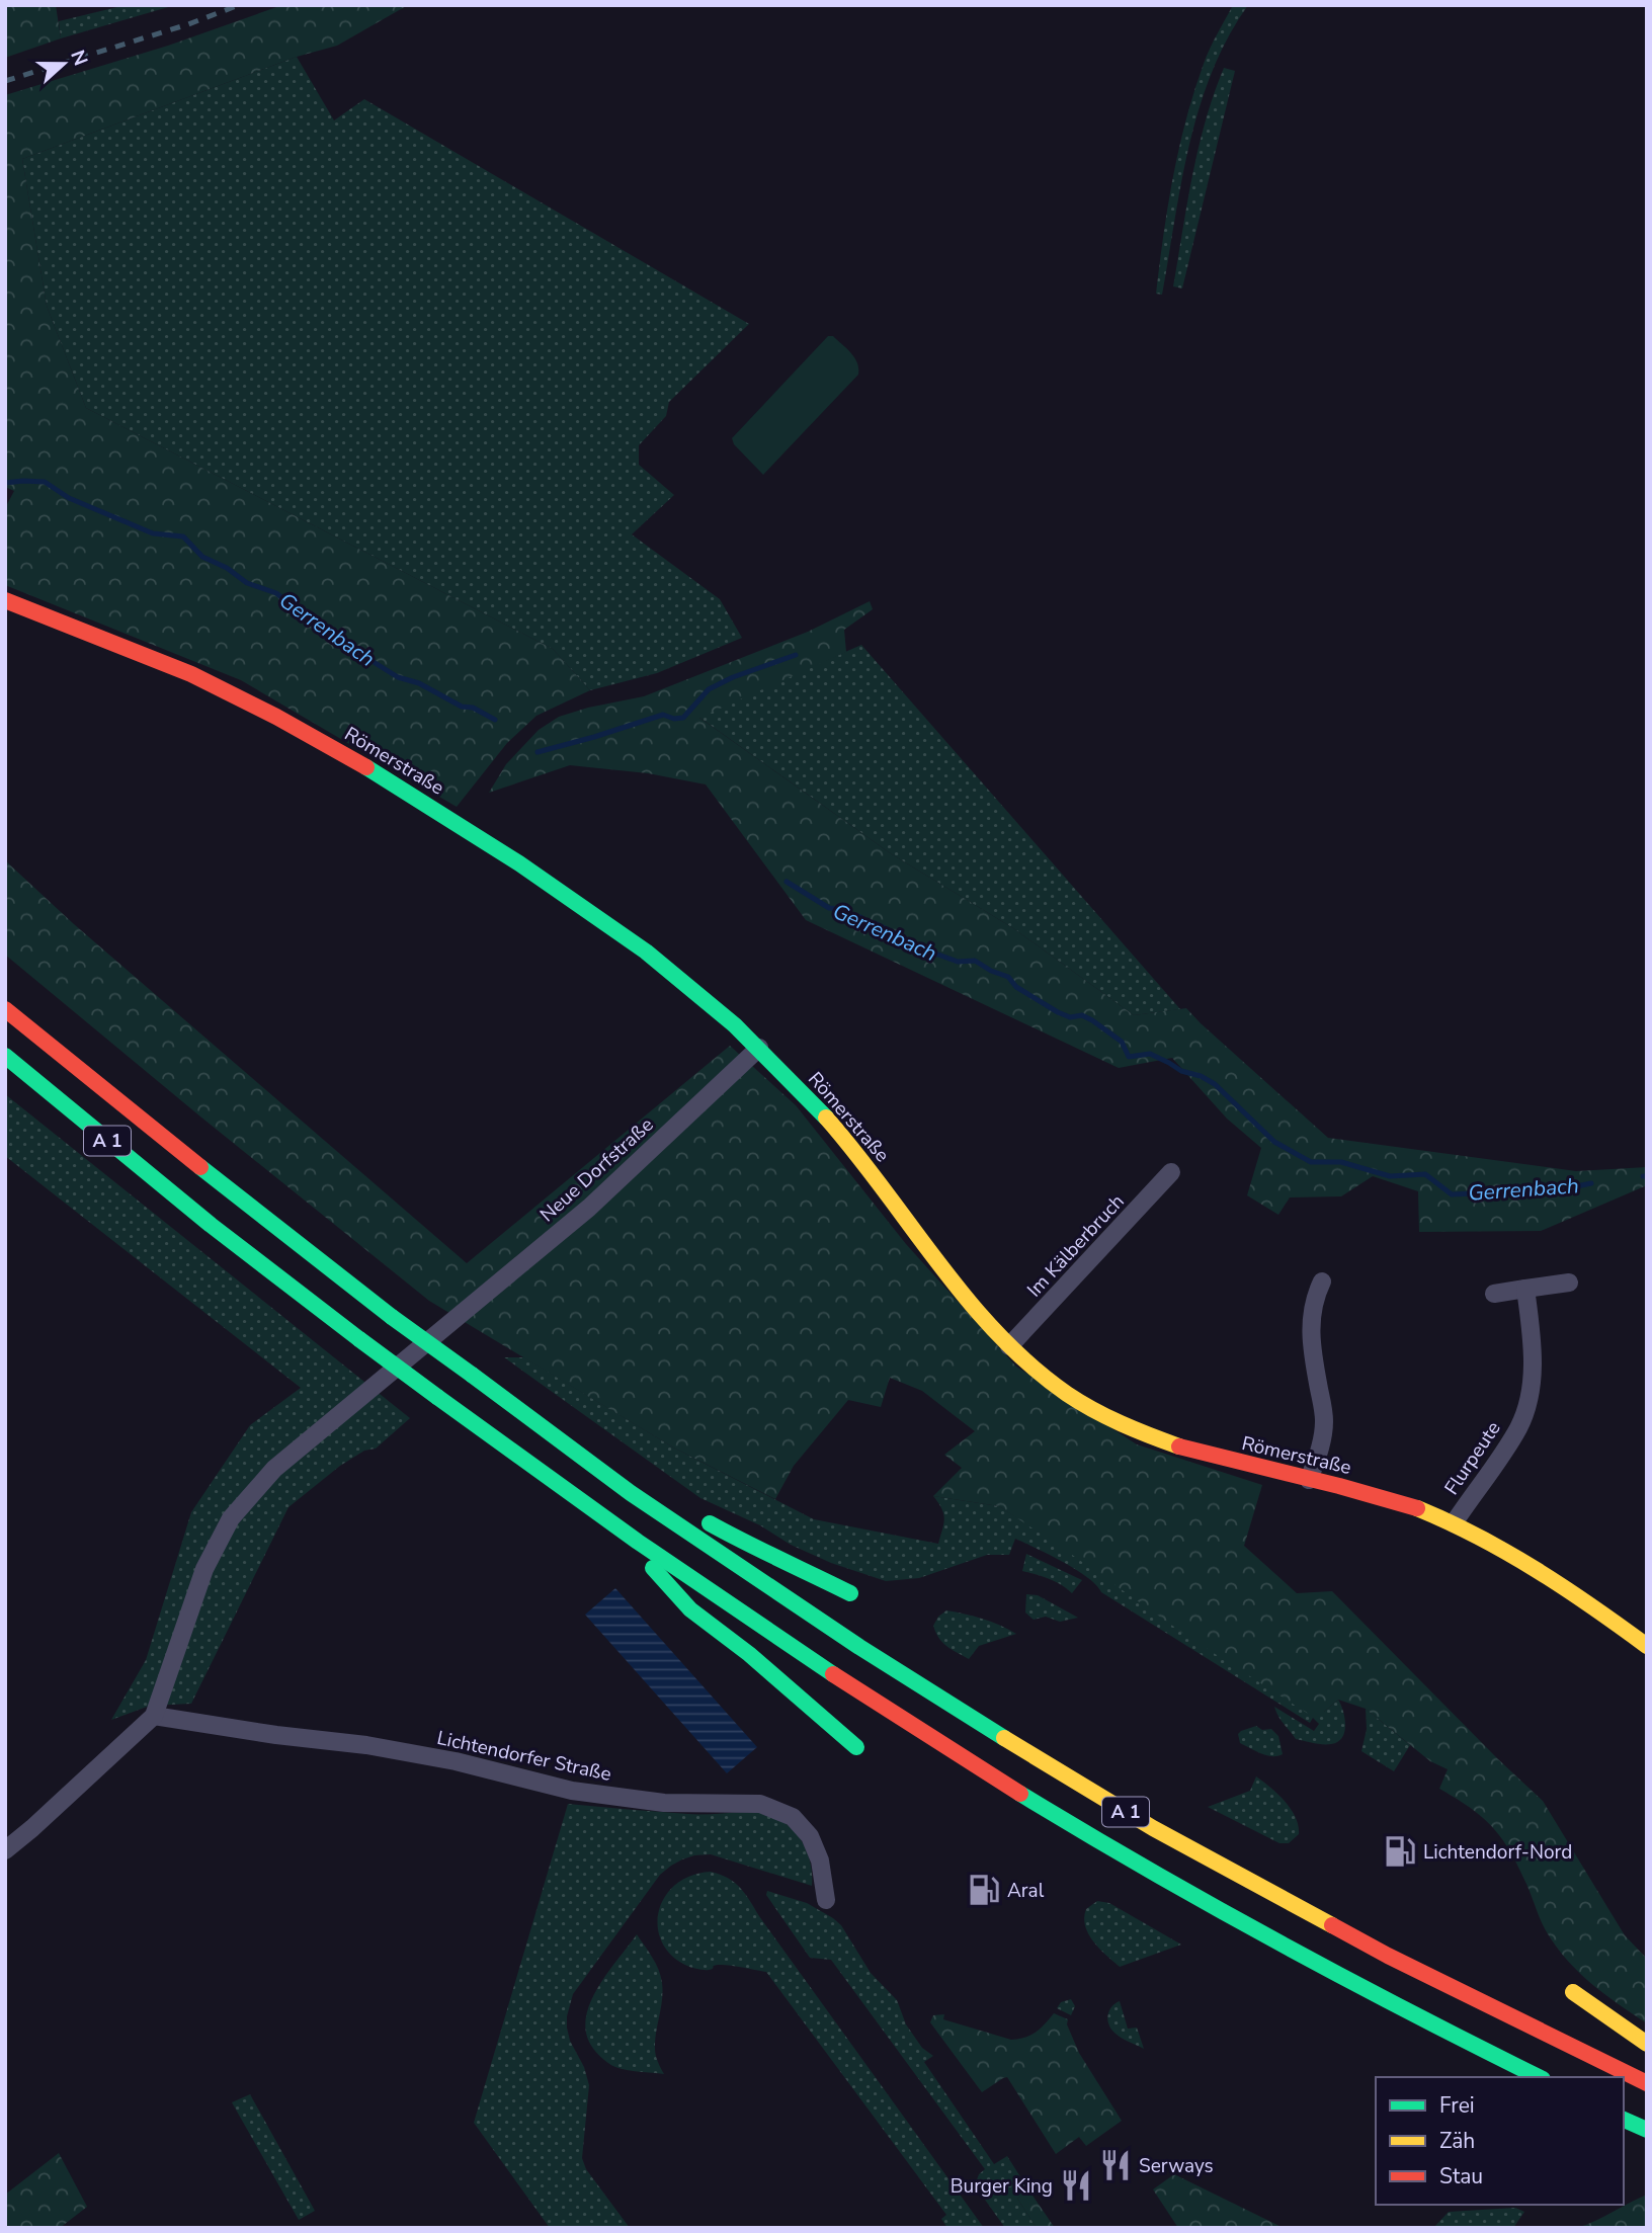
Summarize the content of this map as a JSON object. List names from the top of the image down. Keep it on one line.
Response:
{"streets":{"main road":["Römerstraße","A 1"],"street":["Neue Dorfstraße","Im Kälberbruch","Flurpeute","Lichtendorfer Straße"]},"crossings":[["Römerstraße","Neue Dorfstraße"],["Römerstraße","Im Kälberbruch"],["Römerstraße","Flurpeute"],["Neue Dorfstraße","Lichtendorfer Straße"]],"water":["Gerrenbach"],"places":{"fuel station":["Lichtendorf-Nord","Aral"],"restaurant":["Serways","Burger King"]},"legend":["Frei","Zäh","Stau"],"north":"right"}
